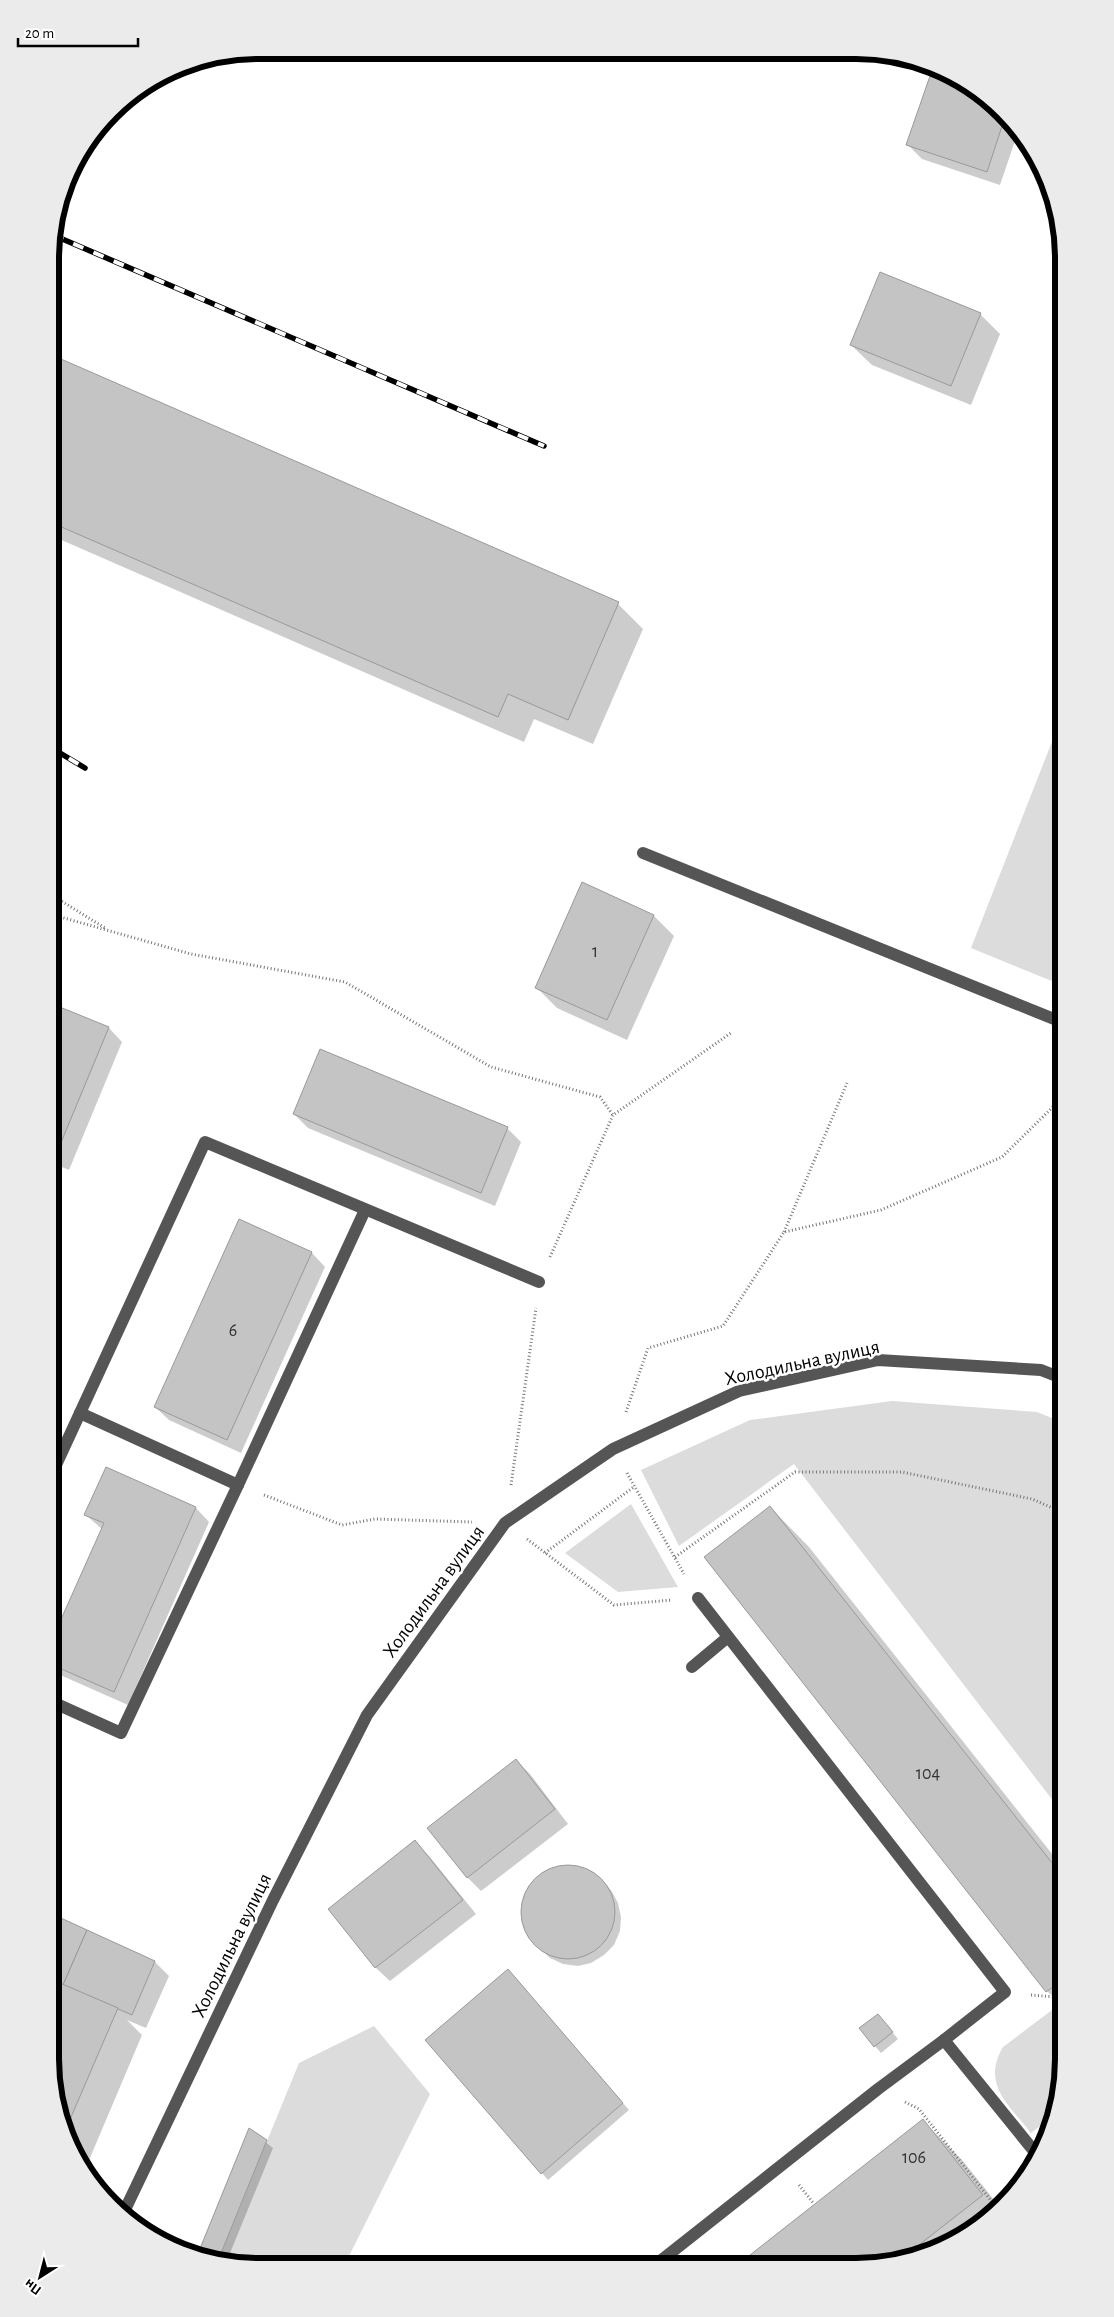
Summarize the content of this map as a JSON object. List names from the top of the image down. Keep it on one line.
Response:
{"streets":{"street":["Холодильна вулиця"]},"house_numbers":["1","6","104","106"],"scale_bar":"20 m","north":"bottom left"}
